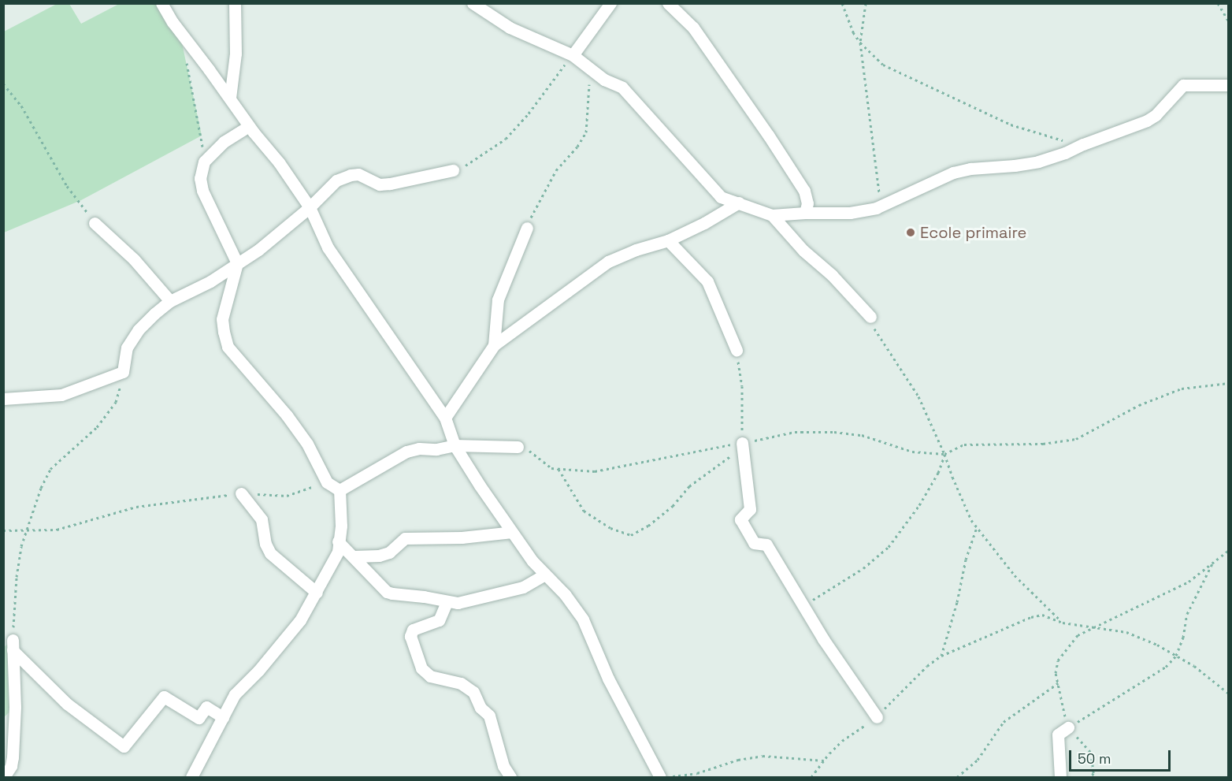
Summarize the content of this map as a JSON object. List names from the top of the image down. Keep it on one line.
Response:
{"places":["Ecole primaire"],"scale_bar":"50 m"}
